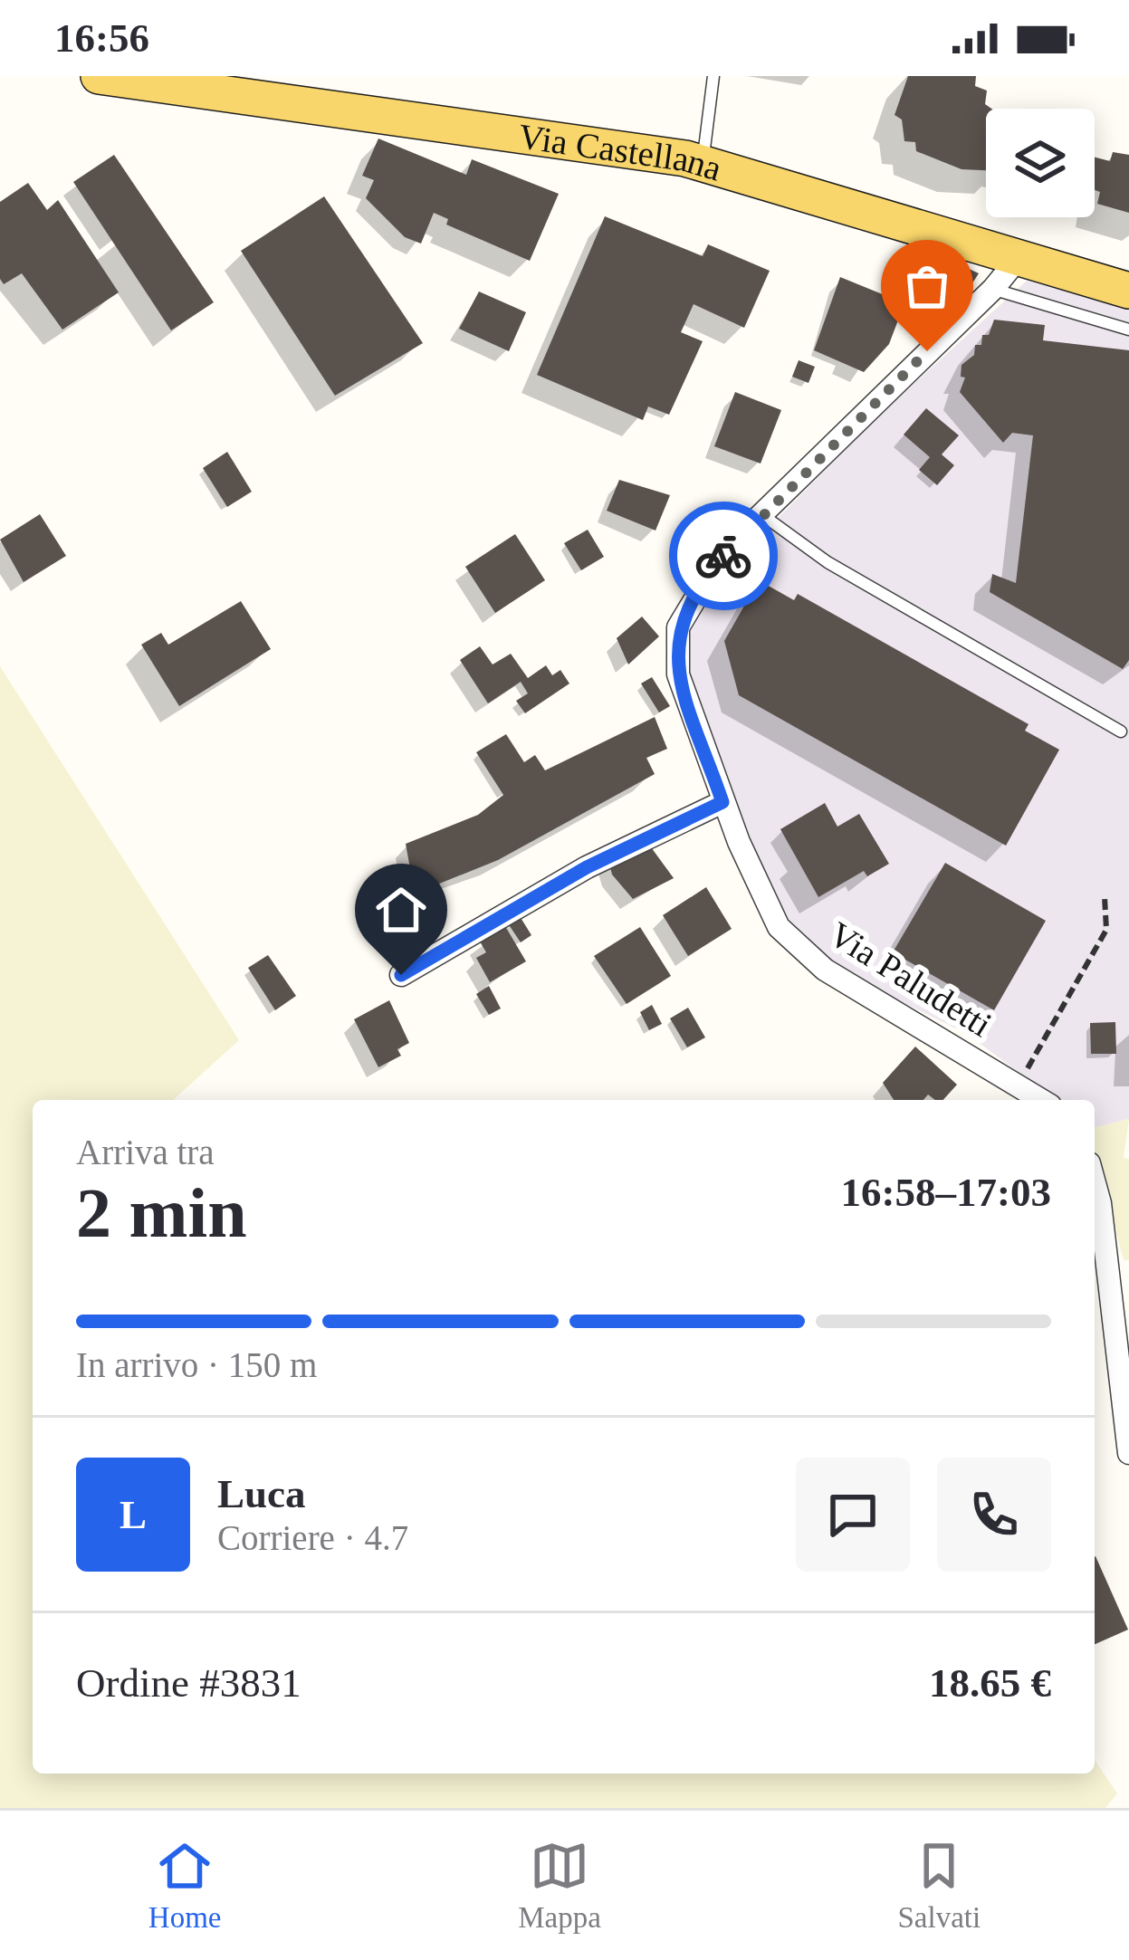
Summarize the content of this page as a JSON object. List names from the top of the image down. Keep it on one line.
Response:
{"streets":{"main road":["Via Castellana"],"street":["Via Paludetti"]},"crossings":[["Via Castellana","Via Paludetti"]],"page":{"status":"16:56","heading":["2 min","Arriva tra","16:58–17:03"],"panel":["Luca","Corriere · 4.7","Ordine #3831","18.65 €"],"bar":"In arrivo · 150 m","round":"L","tabs":["Home","Mappa","Salvati"]}}
